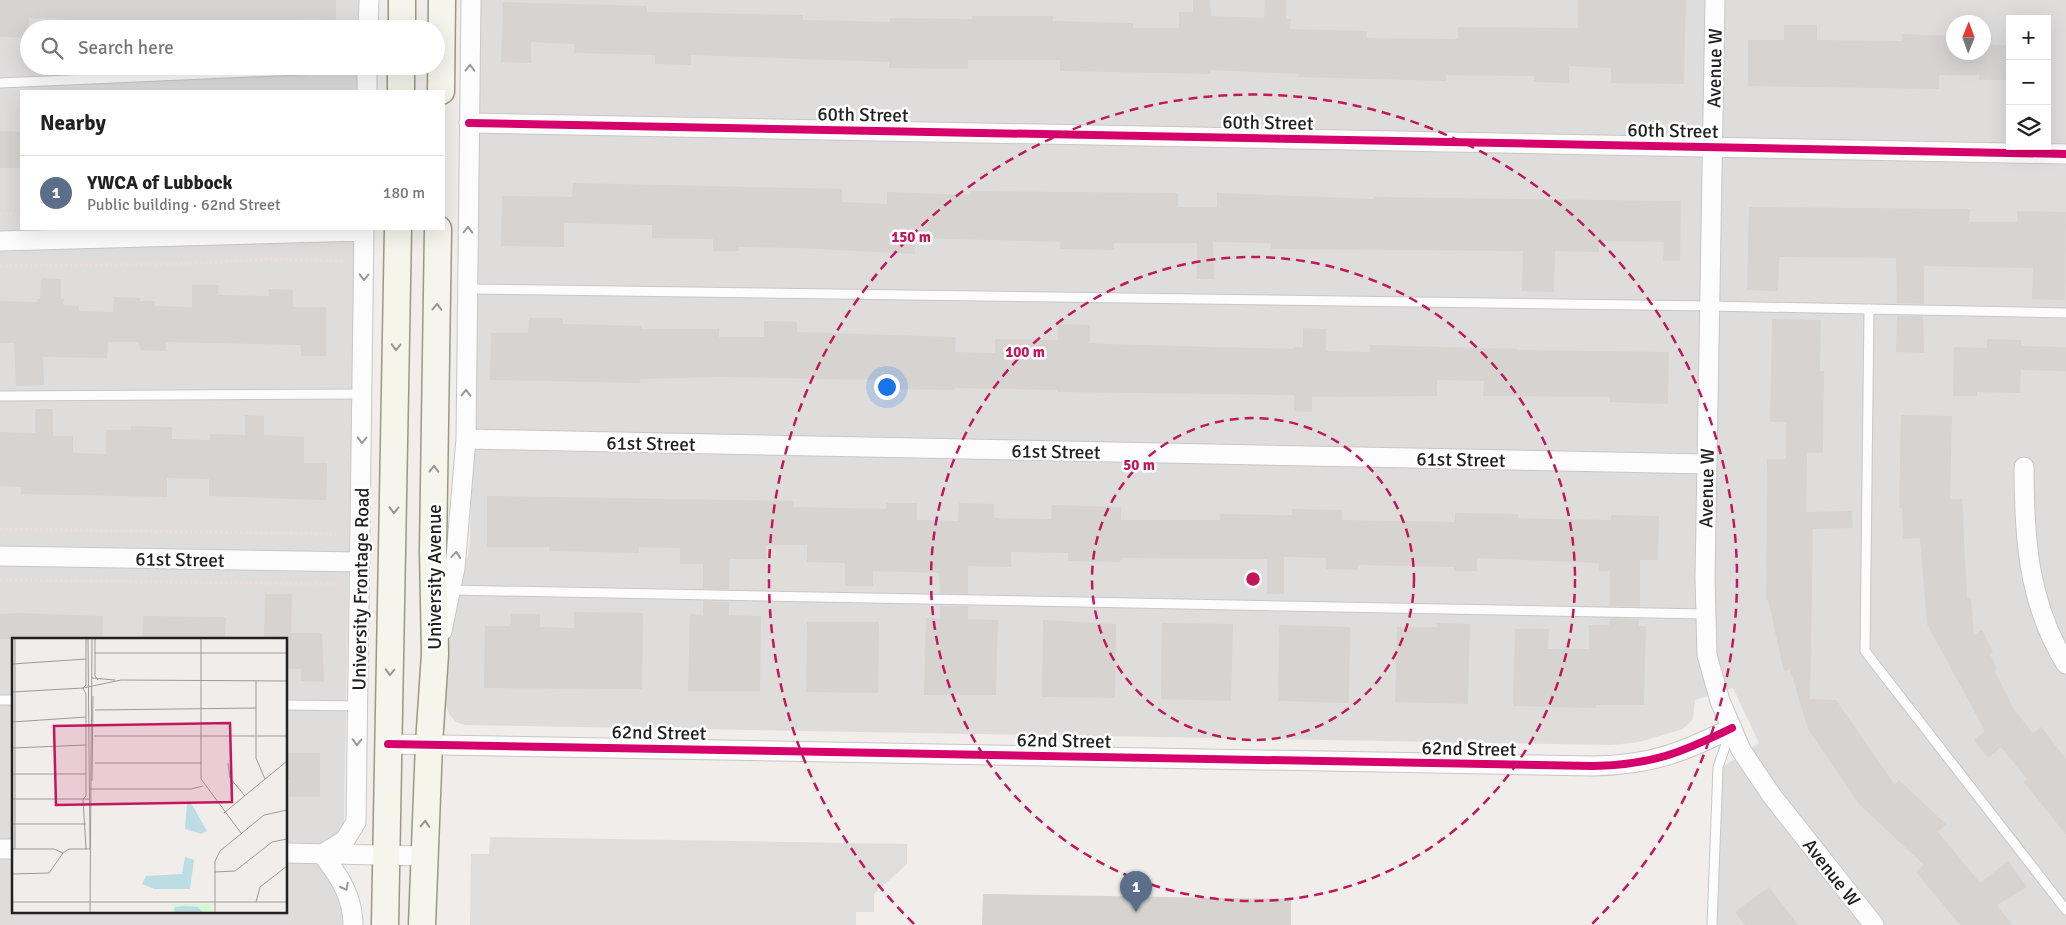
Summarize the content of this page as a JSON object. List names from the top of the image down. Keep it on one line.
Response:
{"streets":{"main road":["University Avenue"],"street":["Avenue W","60th Street","61st Street","University Frontage Road","62nd Street"]},"crossings":[["Avenue W","60th Street"],["Avenue W","61st Street"],["Avenue W","62nd Street"],["61st Street","University Frontage Road"],["University Avenue","62nd Street"]],"north":"top","page":{"map_buttons":["+","−"],"search":"Search here","heading":"Nearby","list":[{"mark":"1","name":"YWCA of Lubbock","note":"Public building · 62nd Street","value":"180 m"}],"pins":"1"},"rings":["150 m","100 m","50 m"]}
